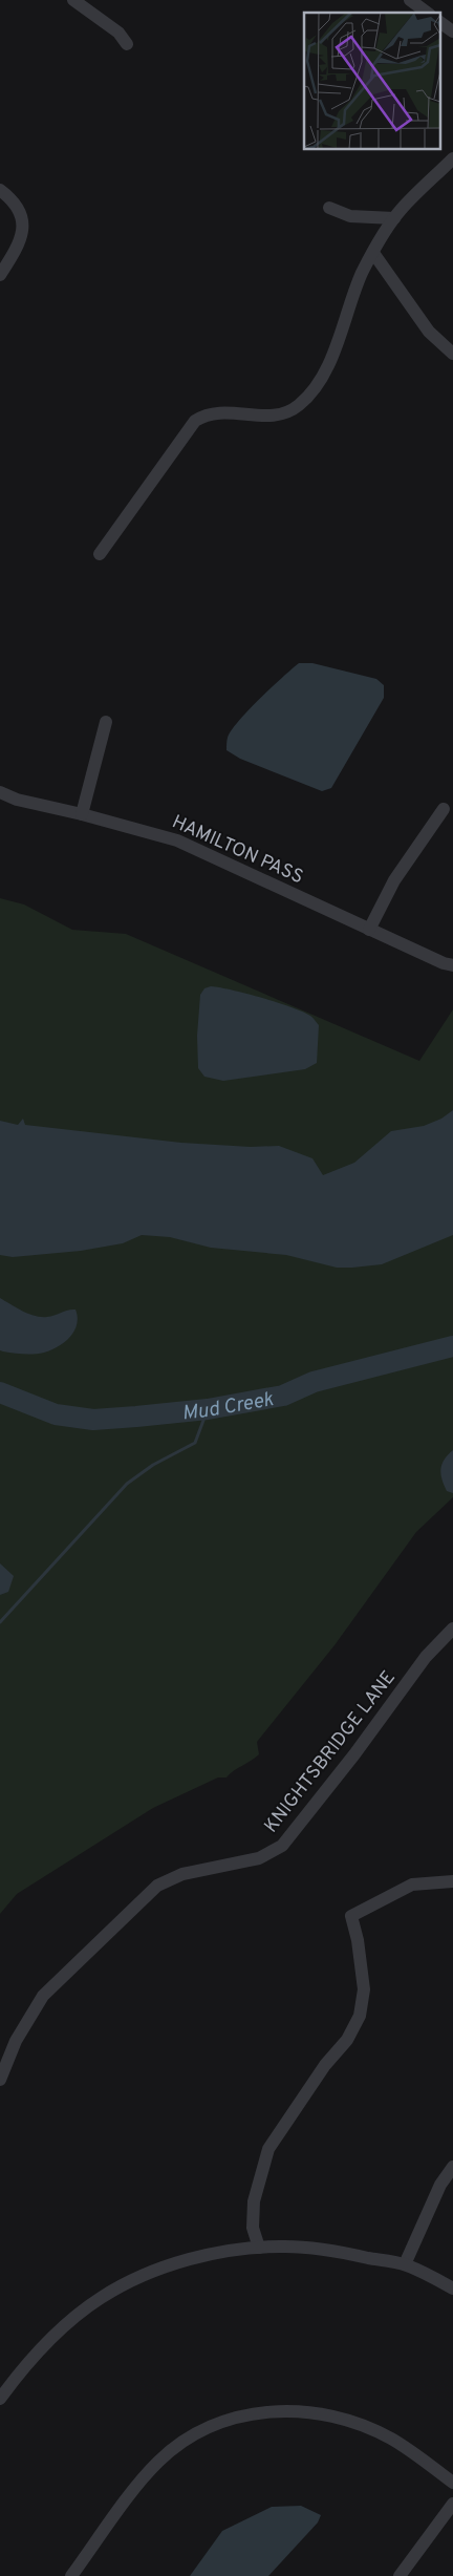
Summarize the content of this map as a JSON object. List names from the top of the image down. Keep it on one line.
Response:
{"streets":{"street":["HAMILTON PASS","KNIGHTSBRIDGE LANE"]},"water":["Mud Creek"]}
